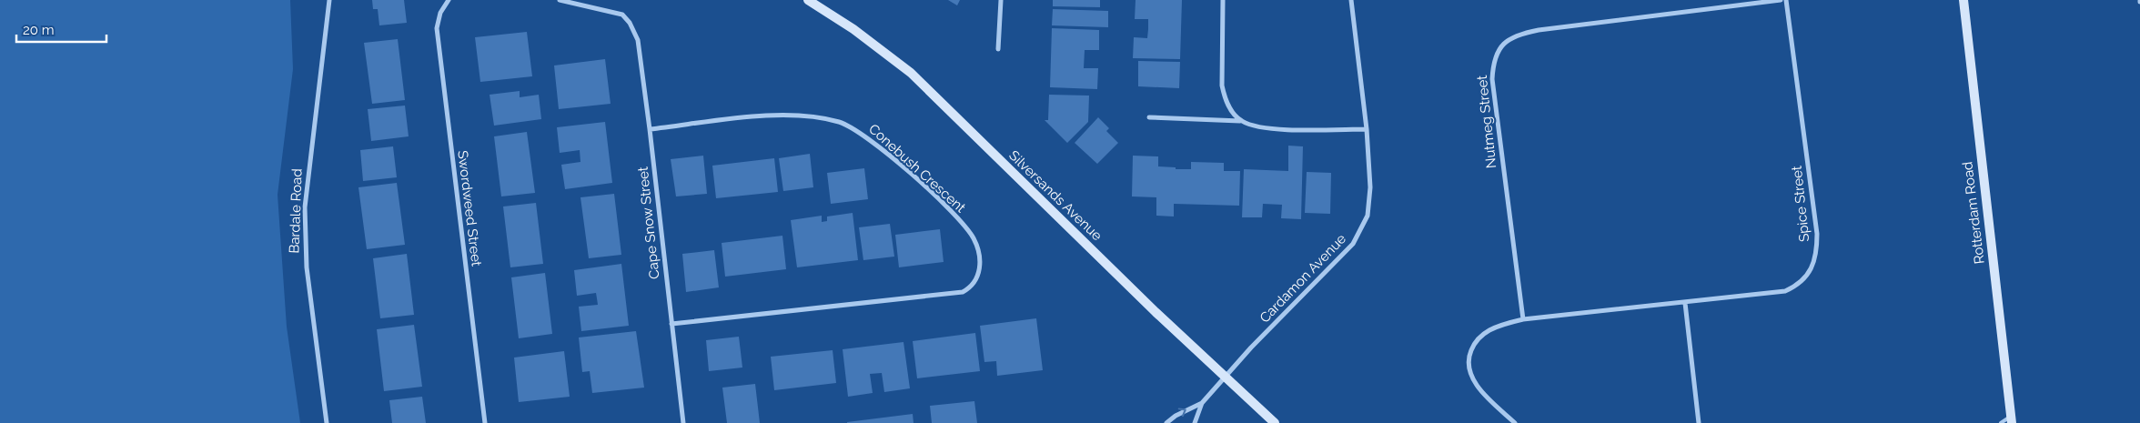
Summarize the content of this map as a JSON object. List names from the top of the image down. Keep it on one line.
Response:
{"streets":{"street":["Nutmeg Street","Conebush Crescent","Silversands Avenue","Spice Street","Swordweed Street","Bardale Road","Rotterdam Road","Cape Snow Street","Cardamon Avenue"]},"crossings":[["Nutmeg Street","Spice Street"],["Conebush Crescent","Cape Snow Street"],["Silversands Avenue","Cardamon Avenue"]],"scale_bar":"20 m"}
